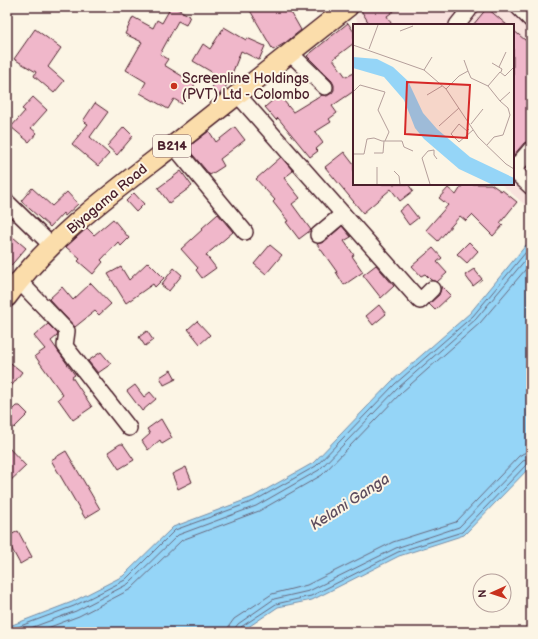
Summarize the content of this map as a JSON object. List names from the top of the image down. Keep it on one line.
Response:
{"streets":{"main road":["B214","Biyagama Road"]},"water":["Kelani Ganga"],"places":["Screenline Holdings (PVT) Ltd - Colombo"],"north":"left"}
